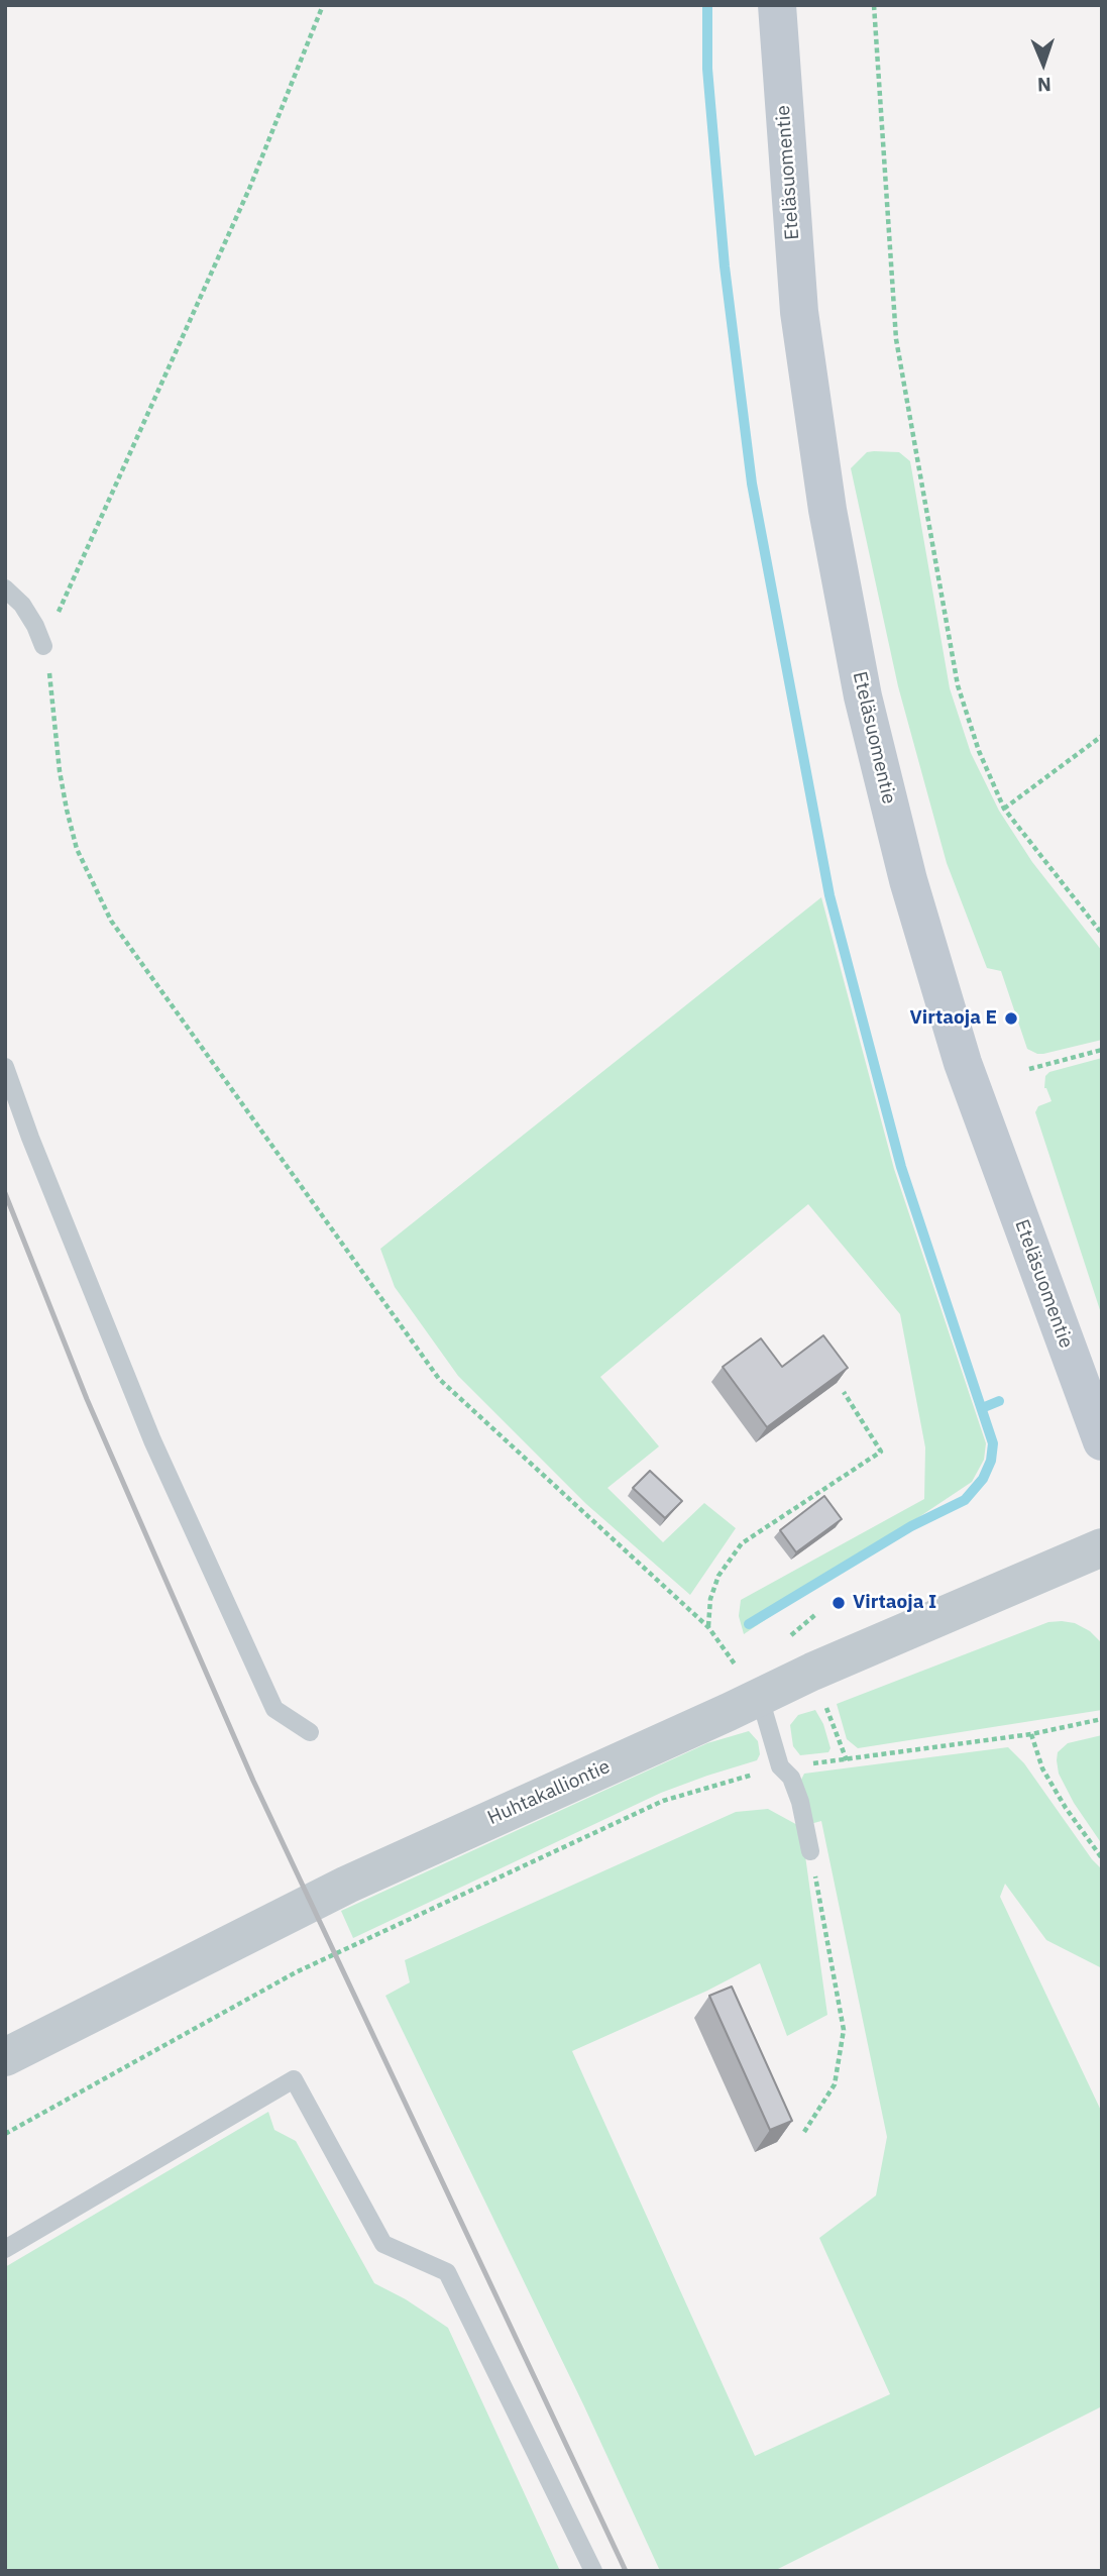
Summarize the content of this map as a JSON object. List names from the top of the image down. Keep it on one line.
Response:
{"streets":{"main road":["Eteläsuomentie"],"street":["Huhtakalliontie"]},"places":["Virtaoja E","Virtaoja I"],"north":"bottom"}
